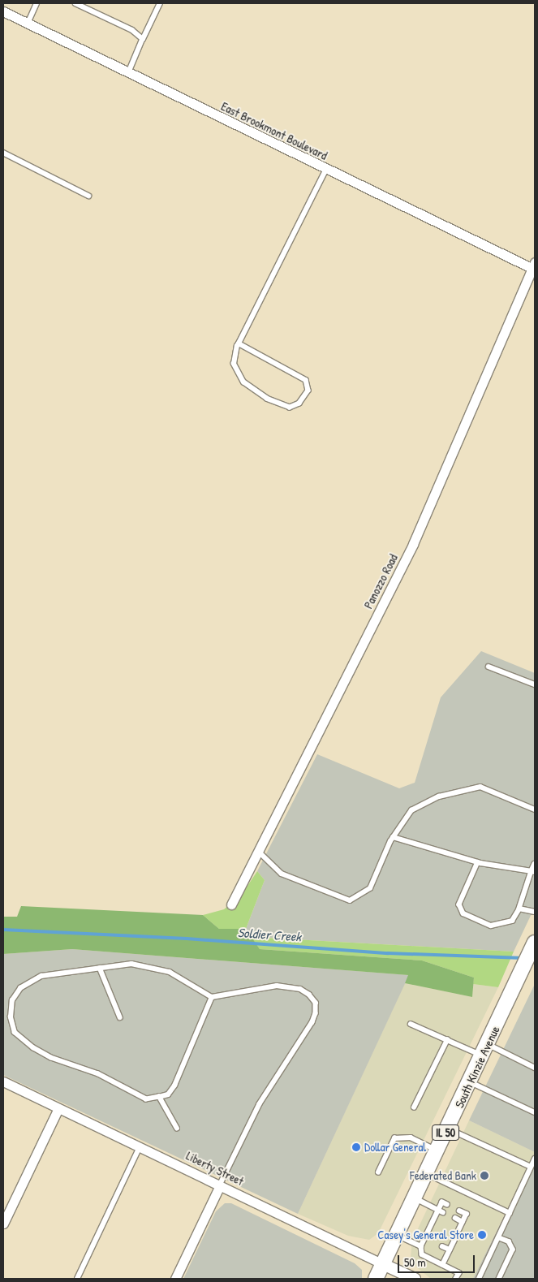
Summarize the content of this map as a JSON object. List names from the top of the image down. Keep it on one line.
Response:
{"streets":{"main road":["South Kinzie Avenue","IL 50"],"street":["East Brookmont Boulevard","Panozzo Road","Liberty Street"]},"crossings":[["East Brookmont Boulevard","Panozzo Road"],["South Kinzie Avenue","Liberty Street"]],"water":["Soldier Creek"],"places":["Dollar General","Federated Bank","Casey's General Store"],"scale_bar":"50 m"}
